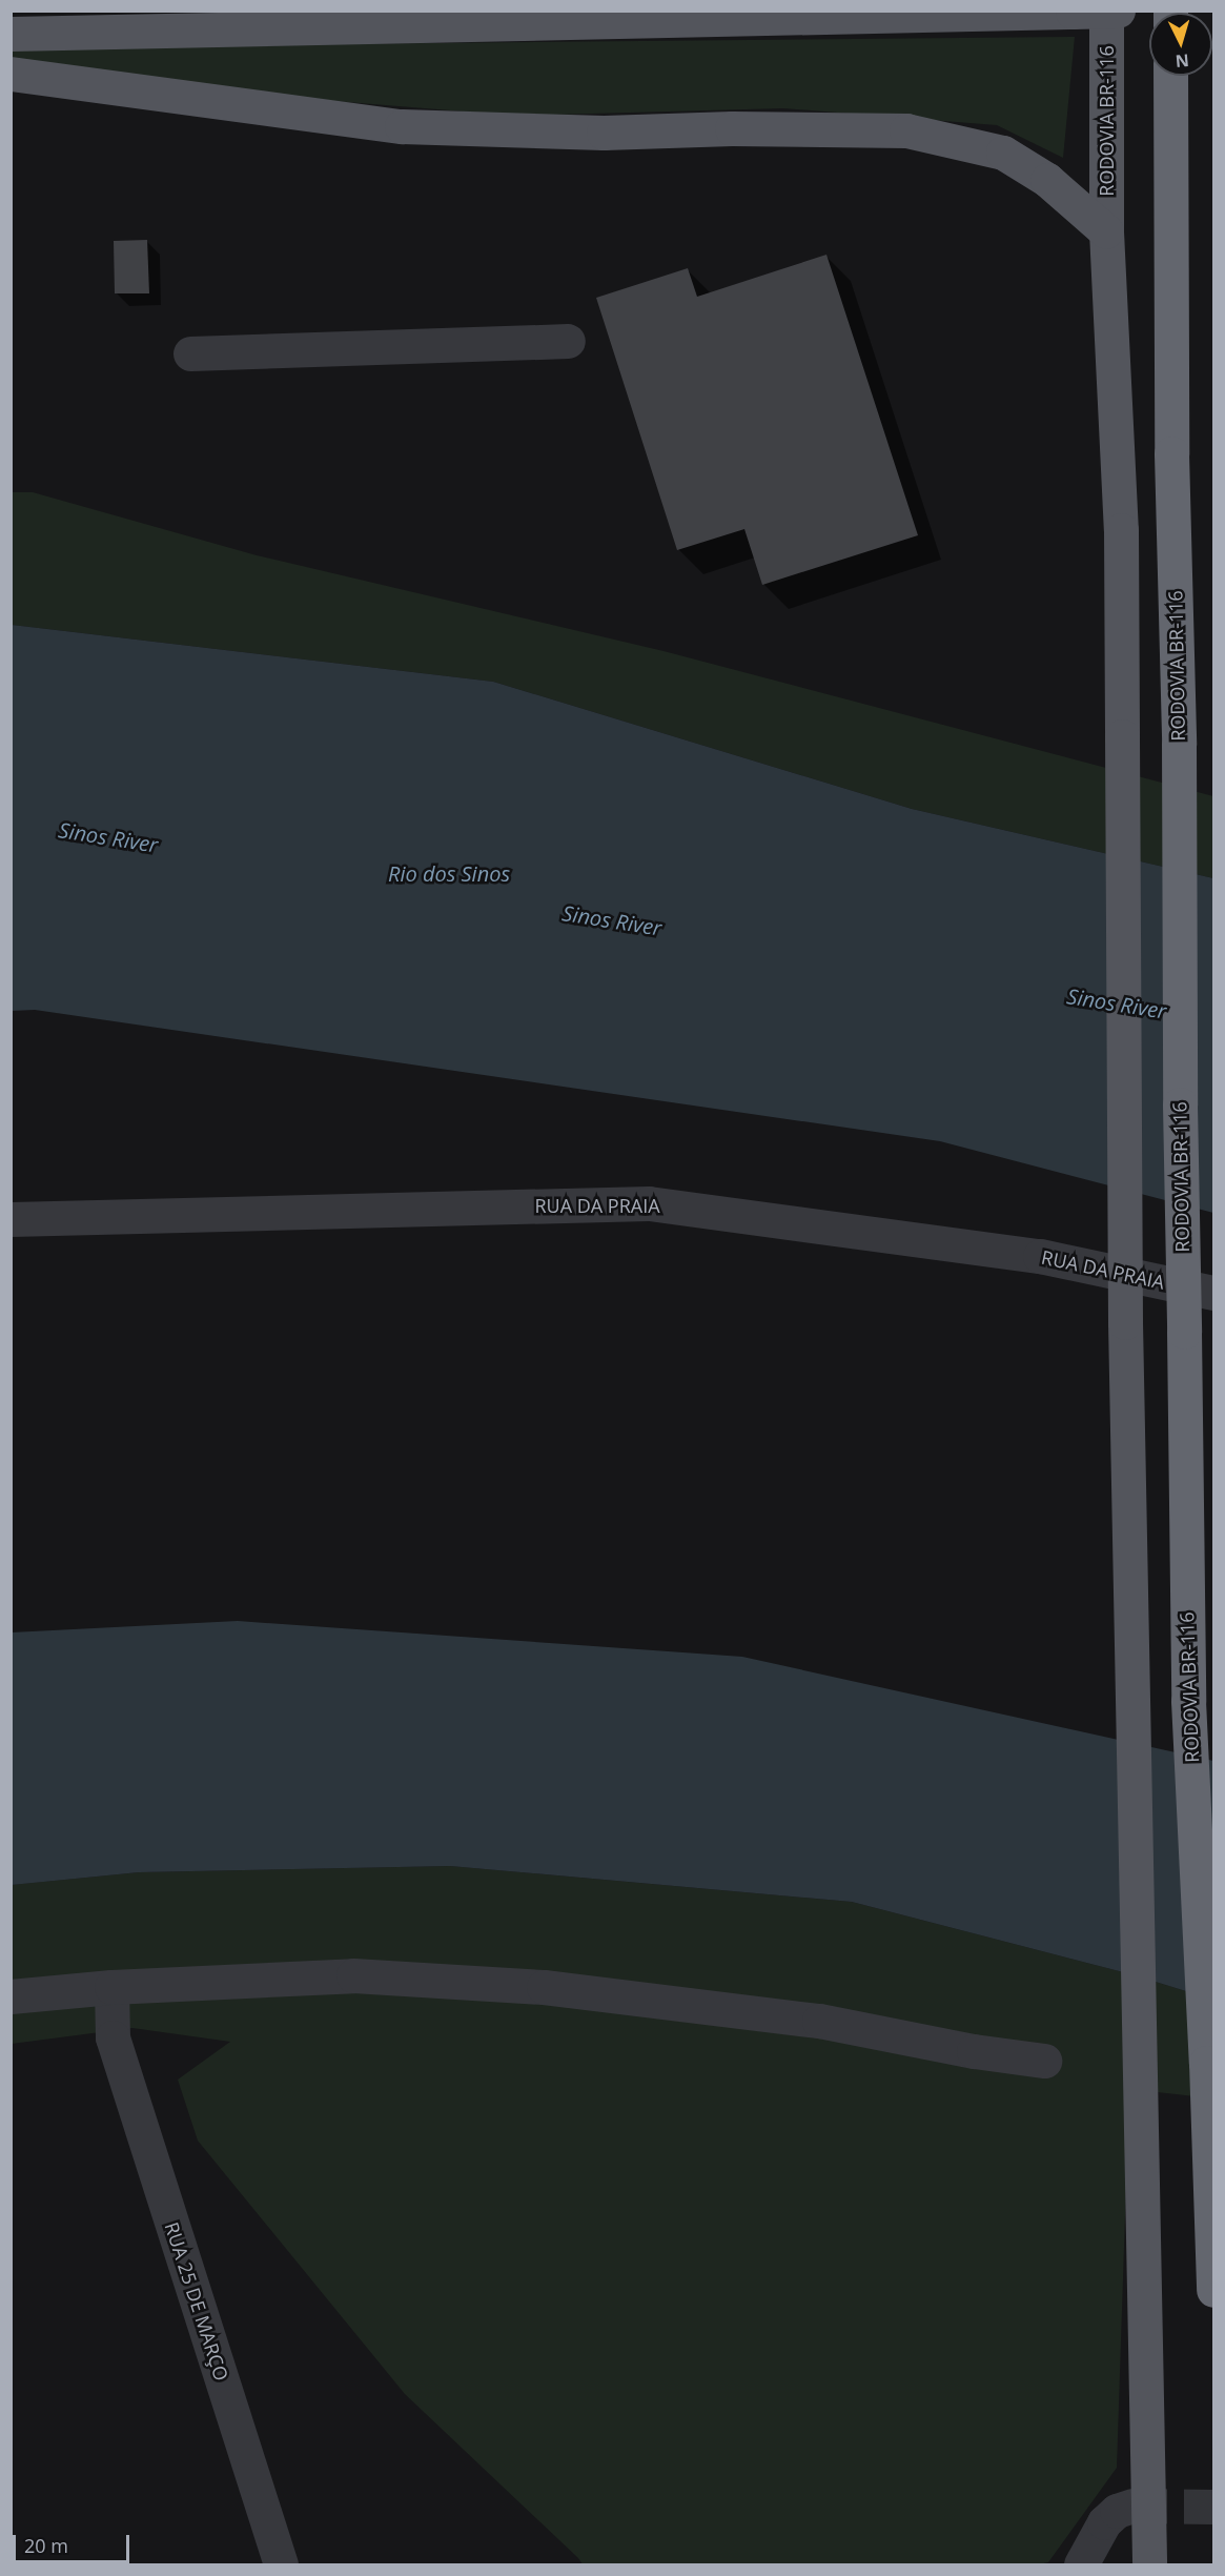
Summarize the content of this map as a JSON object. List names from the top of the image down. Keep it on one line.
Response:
{"streets":{"highway":["RODOVIA BR-116"],"street":["RUA DA PRAIA","RUA 25 DE MARÇO"]},"water":["Sinos River","Rio dos Sinos"],"scale_bar":"20 m","north":"bottom"}
